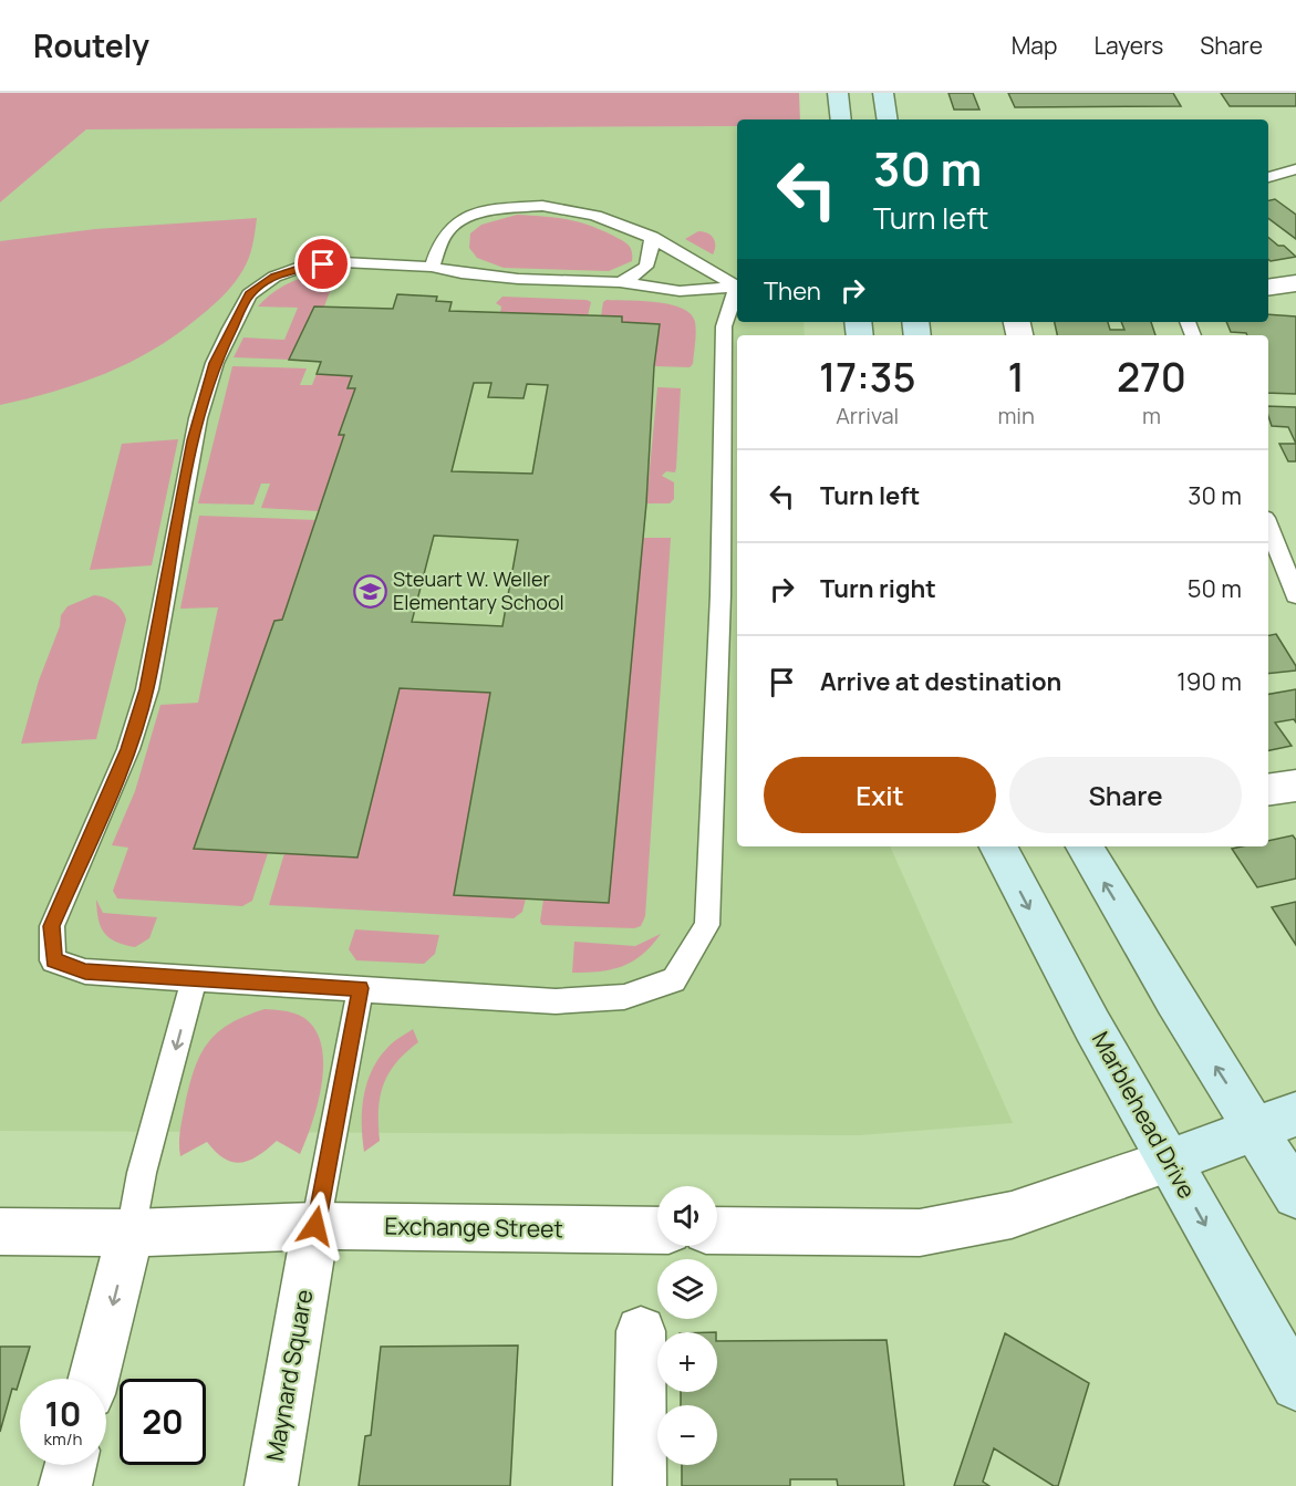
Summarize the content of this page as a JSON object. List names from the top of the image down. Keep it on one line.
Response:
{"streets":{"street":["Marblehead Drive","Exchange Street","Maynard Square"]},"crossings":[["Exchange Street","Maynard Square"]],"places":{"school or university":["Steuart W. Weller Elementary School"]},"page":{"header":"Routely","nav":["Map","Layers","Share"],"turn":["30 m","Turn left"],"then":"Then","eta":["17:35","Arrival","1","min","270","m"],"list":[{"name":"Turn left","value":"30 m"},{"name":"Turn right","value":"50 m"},{"name":"Arrive at destination","value":"190 m"}],"buttons":["Exit","Share"],"map_buttons":["+","−"],"speed":"10 km/h","limit":"20"}}
